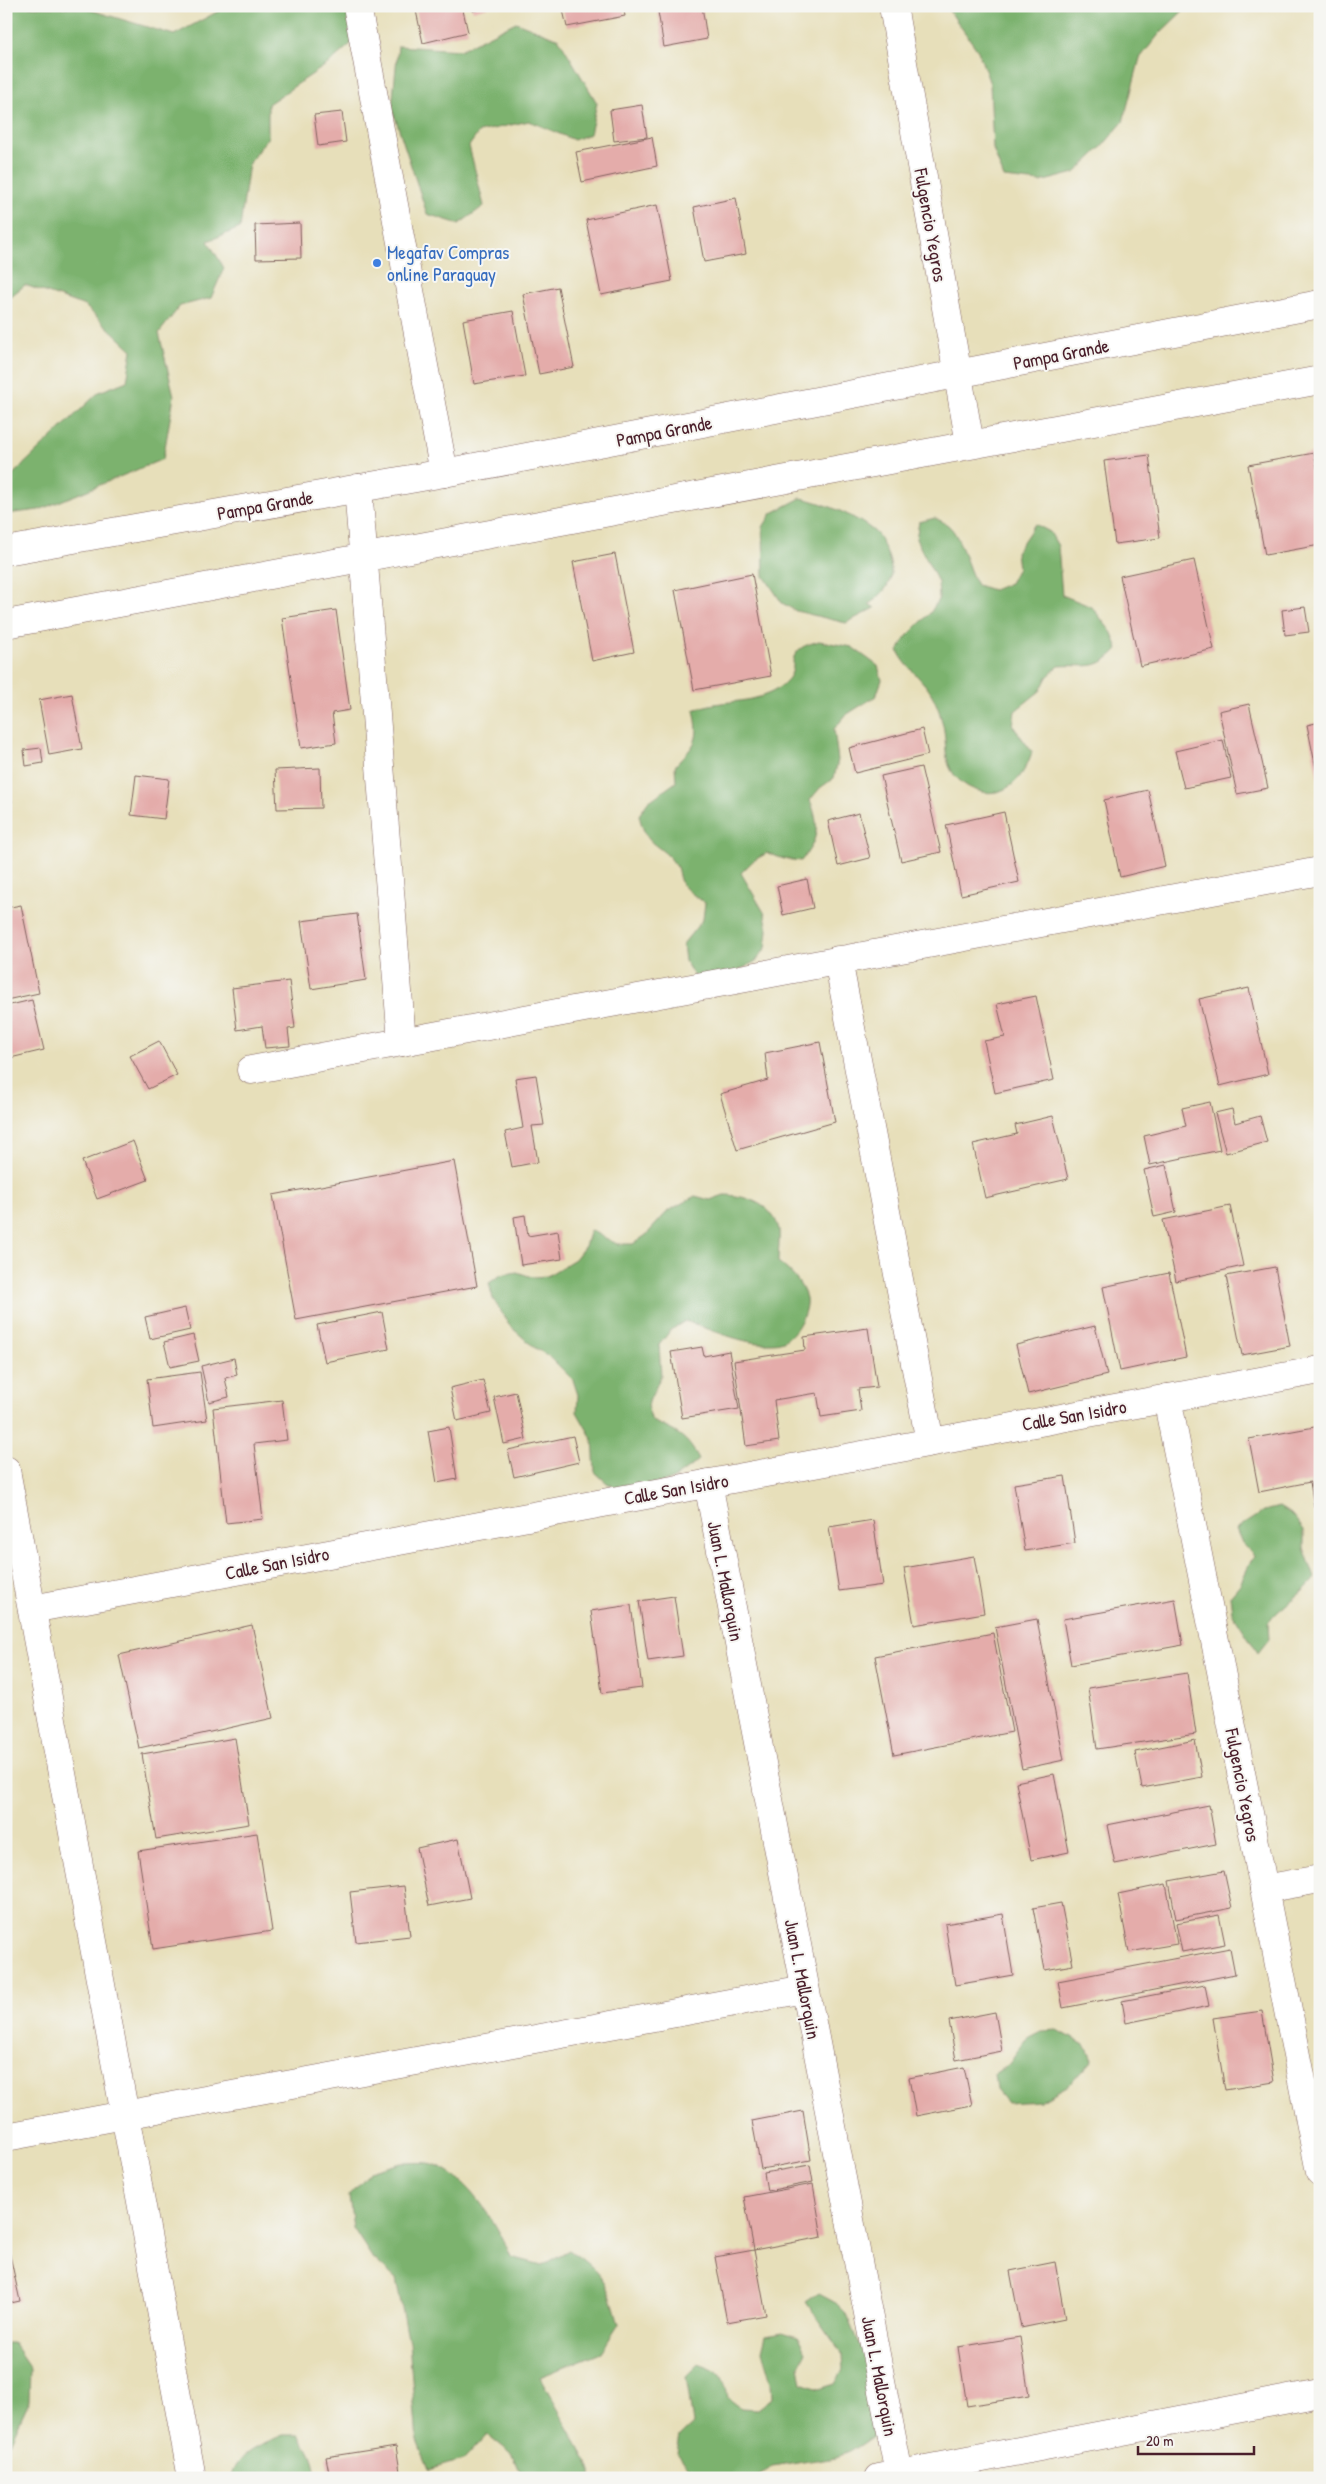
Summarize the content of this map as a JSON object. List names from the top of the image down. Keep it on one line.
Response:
{"streets":{"street":["Fulgencio Yegros","Pampa Grande","Calle San Isidro","Juan L. Mallorquin"]},"crossings":[["Fulgencio Yegros","Pampa Grande"],["Fulgencio Yegros","Calle San Isidro"],["Calle San Isidro","Juan L. Mallorquin"]],"places":["Megafav Compras online Paraguay"],"scale_bar":"20 m"}
